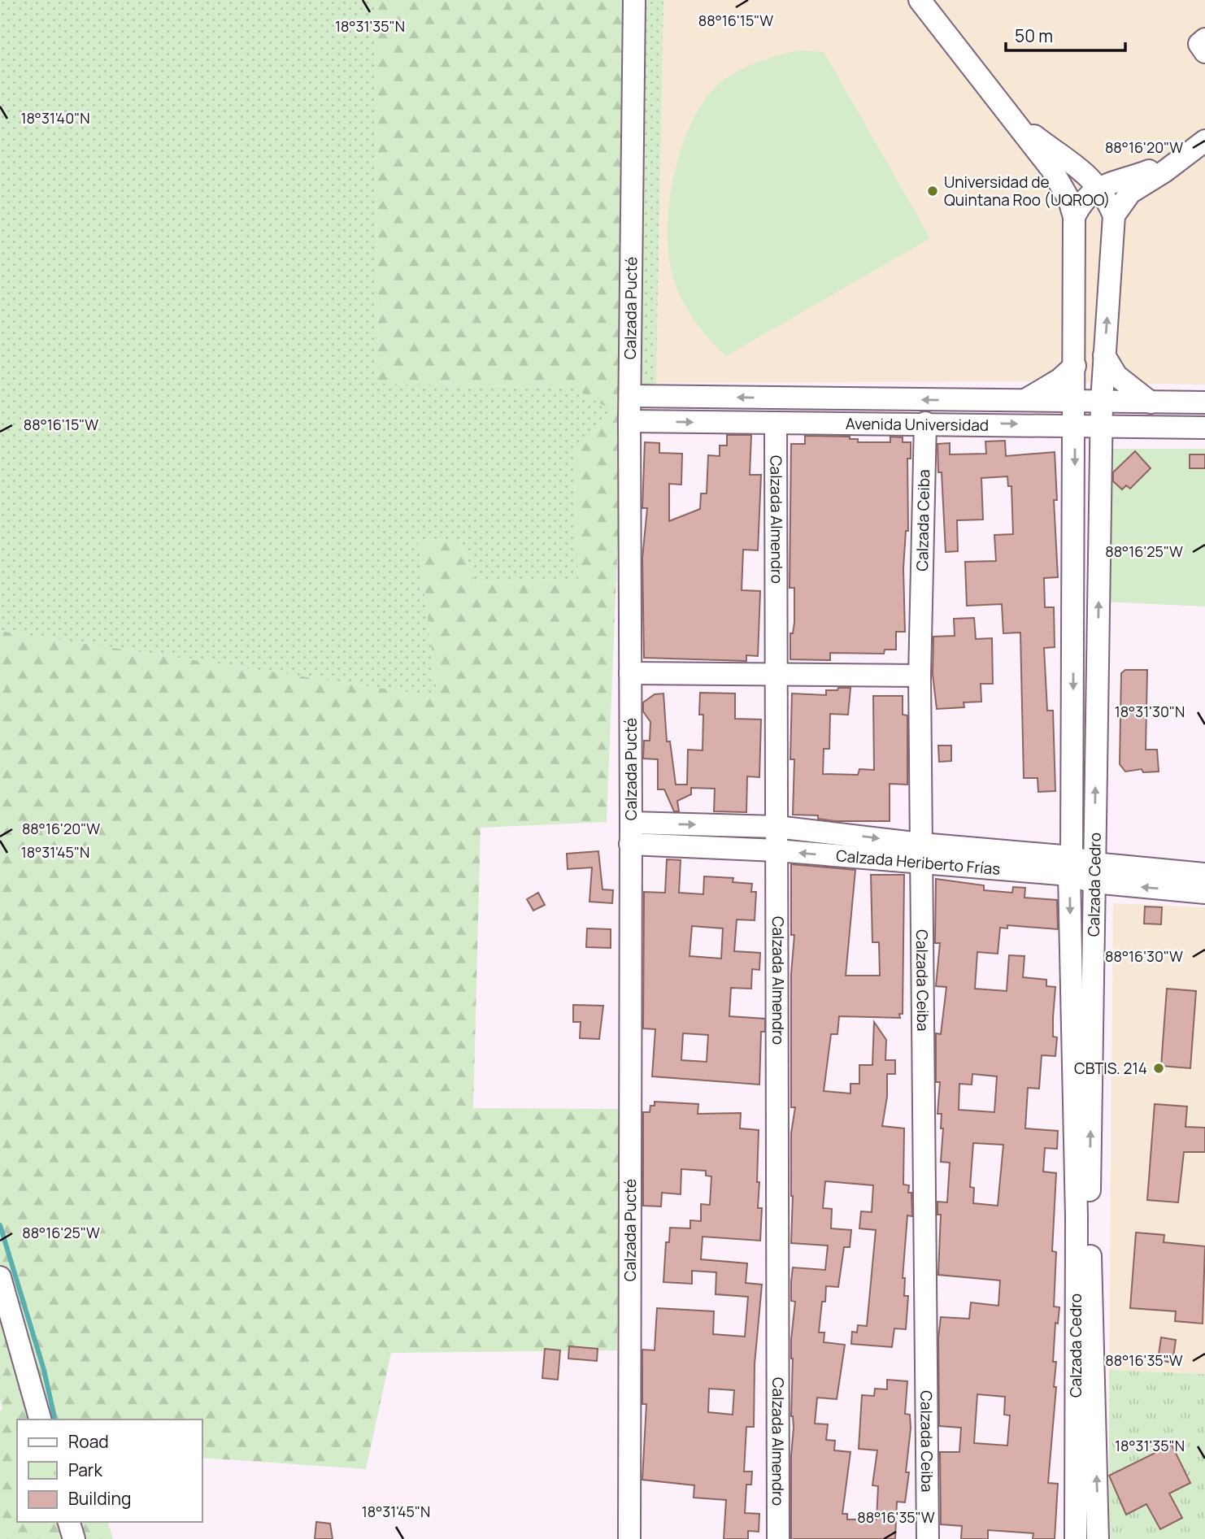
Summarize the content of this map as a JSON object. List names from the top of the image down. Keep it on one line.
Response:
{"streets":{"street":["Calzada Pucté","Avenida Universidad","Calzada Almendro","Calzada Ceiba","Calzada Heriberto Frías","Calzada Cedro"]},"crossings":[["Calzada Pucté","Avenida Universidad"],["Calzada Pucté","Calzada Heriberto Frías"],["Avenida Universidad","Calzada Almendro"],["Avenida Universidad","Calzada Ceiba"],["Avenida Universidad","Calzada Cedro"],["Calzada Almendro","Calzada Heriberto Frías"],["Calzada Ceiba","Calzada Heriberto Frías"],["Calzada Heriberto Frías","Calzada Cedro"]],"places":["Universidad de Quintana Roo (UQROO)","CBTIS. 214"],"legend":["Road","Park","Building"],"scale_bar":"50 m","coordinates":["88°16'15\"W","18°31'35\"N","18°31'40\"N","88°16'20\"W","88°16'25\"W","18°31'30\"N","18°31'45\"N","88°16'30\"W","88°16'35\"W"]}
